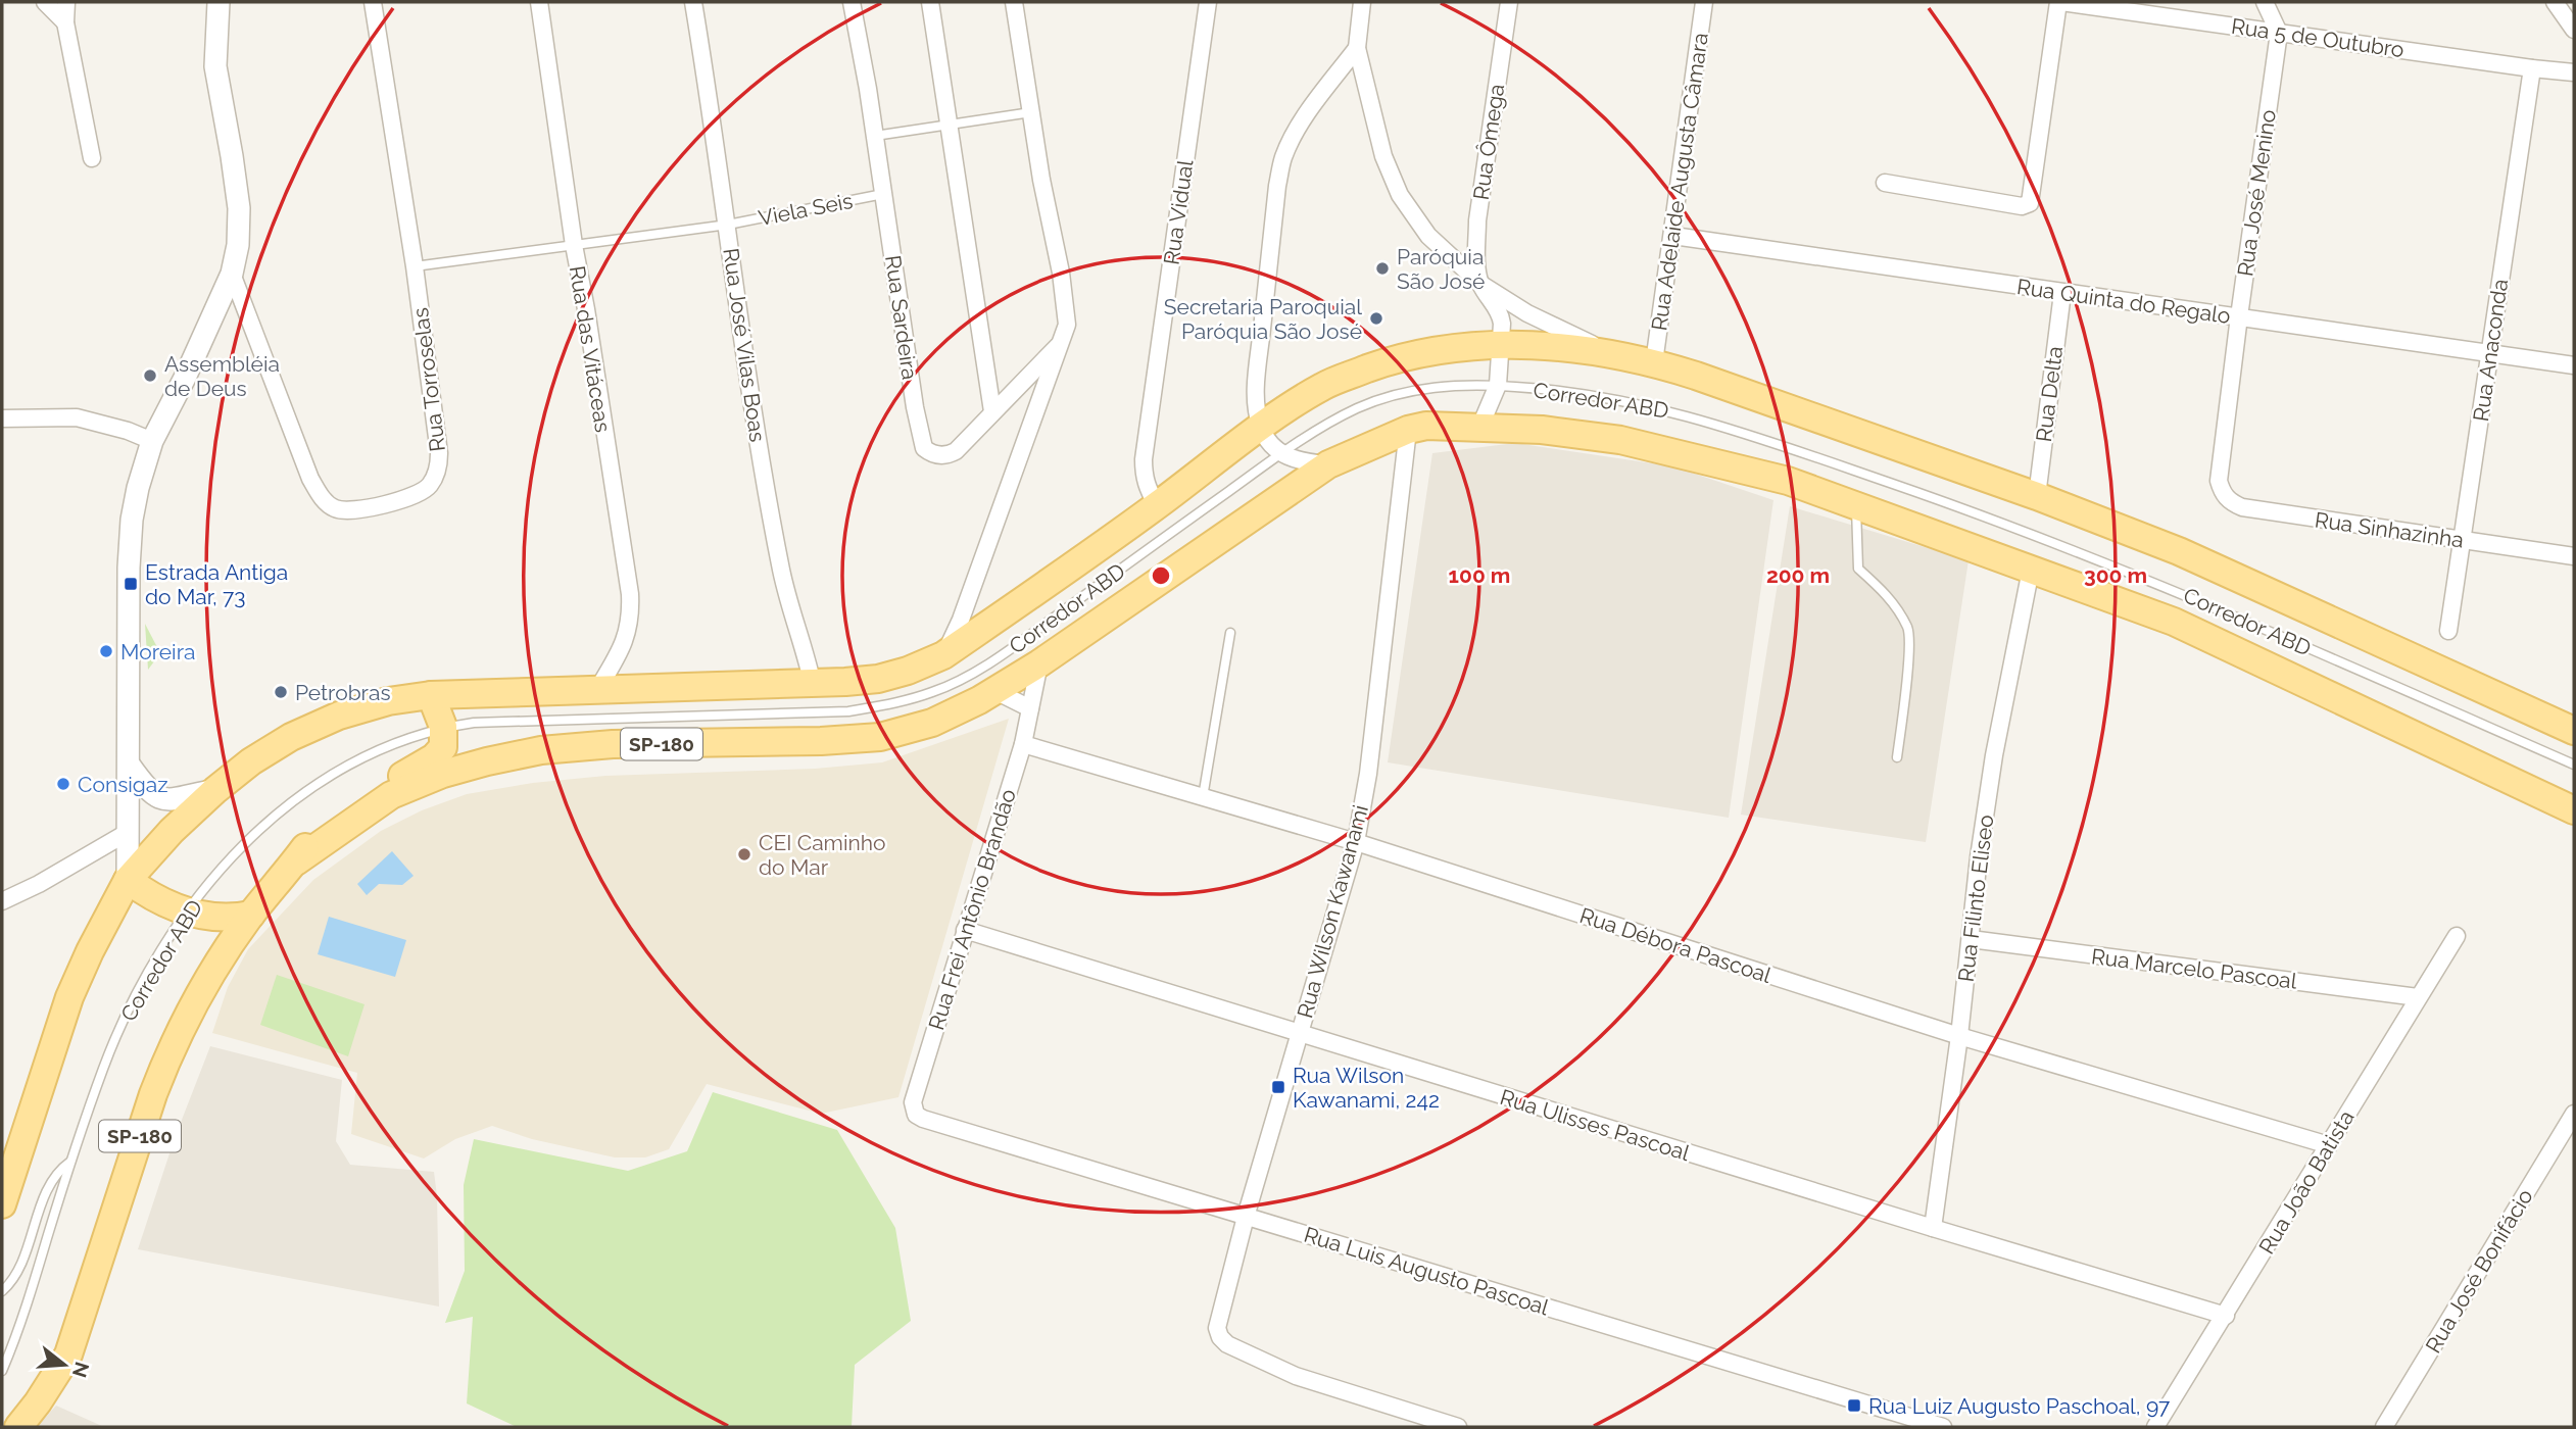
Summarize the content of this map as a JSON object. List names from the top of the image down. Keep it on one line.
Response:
{"streets":{"main road":["SP-180"],"street":["Rua 5 de Outubro","Rua Ômega","Rua Adelaide Augusta Câmara","Rua José Menino","Rua Vidual","Rua Quinta do Regalo","Rua Sardeira","Rua José Vilas Boas","Rua das Vitáceas","Rua Anaconda","Rua Torroselas","Rua Delta","Rua Sinhazinha","Rua Filinto Eliseo","Rua Frei Antônio Brandão","Rua Wilson Kawanami","Rua Débora Pascoal","Rua Marcelo Pascoal","Rua Ulisses Pascoal","Rua João Batista","Rua Luis Augusto Pascoal","Rua José Bonifácio"],"lane":["Viela Seis","Corredor ABD"]},"crossings":[["Rua 5 de Outubro","Rua José Menino"],["Rua 5 de Outubro","Rua Anaconda"],["Rua Adelaide Augusta Câmara","Rua Quinta do Regalo"],["Rua José Menino","Rua Quinta do Regalo"],["Rua José Menino","Rua Sinhazinha"],["Viela Seis","Rua Sardeira"],["Viela Seis","Rua José Vilas Boas"],["Viela Seis","Rua das Vitáceas"],["Viela Seis","Rua Torroselas"],["Rua Quinta do Regalo","Rua Anaconda"],["Rua Quinta do Regalo","Rua Delta"],["Rua Anaconda","Rua Sinhazinha"],["SP-180","Rua Frei Antônio Brandão"],["Rua Filinto Eliseo","Rua Débora Pascoal"],["Rua Filinto Eliseo","Rua Marcelo Pascoal"],["Rua Filinto Eliseo","Rua Ulisses Pascoal"],["Rua Frei Antônio Brandão","Rua Débora Pascoal"],["Rua Frei Antônio Brandão","Rua Ulisses Pascoal"],["Rua Frei Antônio Brandão","Rua Luis Augusto Pascoal"],["Rua Wilson Kawanami","Rua Débora Pascoal"],["Rua Wilson Kawanami","Rua Ulisses Pascoal"],["Rua Wilson Kawanami","Rua Luis Augusto Pascoal"],["Rua Débora Pascoal","Rua João Batista"],["Rua Marcelo Pascoal","Rua João Batista"],["Rua Ulisses Pascoal","Rua João Batista"]],"places":{"other":["Paróquia São José","Secretaria Paroquial Paróquia São José","Assembléia de Deus","Moreira","Petrobras","Consigaz","CEI Caminho do Mar"],"transit":["Estrada Antiga do Mar, 73","Rua Wilson Kawanami, 242","Rua Luiz Augusto Paschoal, 97"]},"north":"right","rings":["100 m","200 m","300 m"]}
